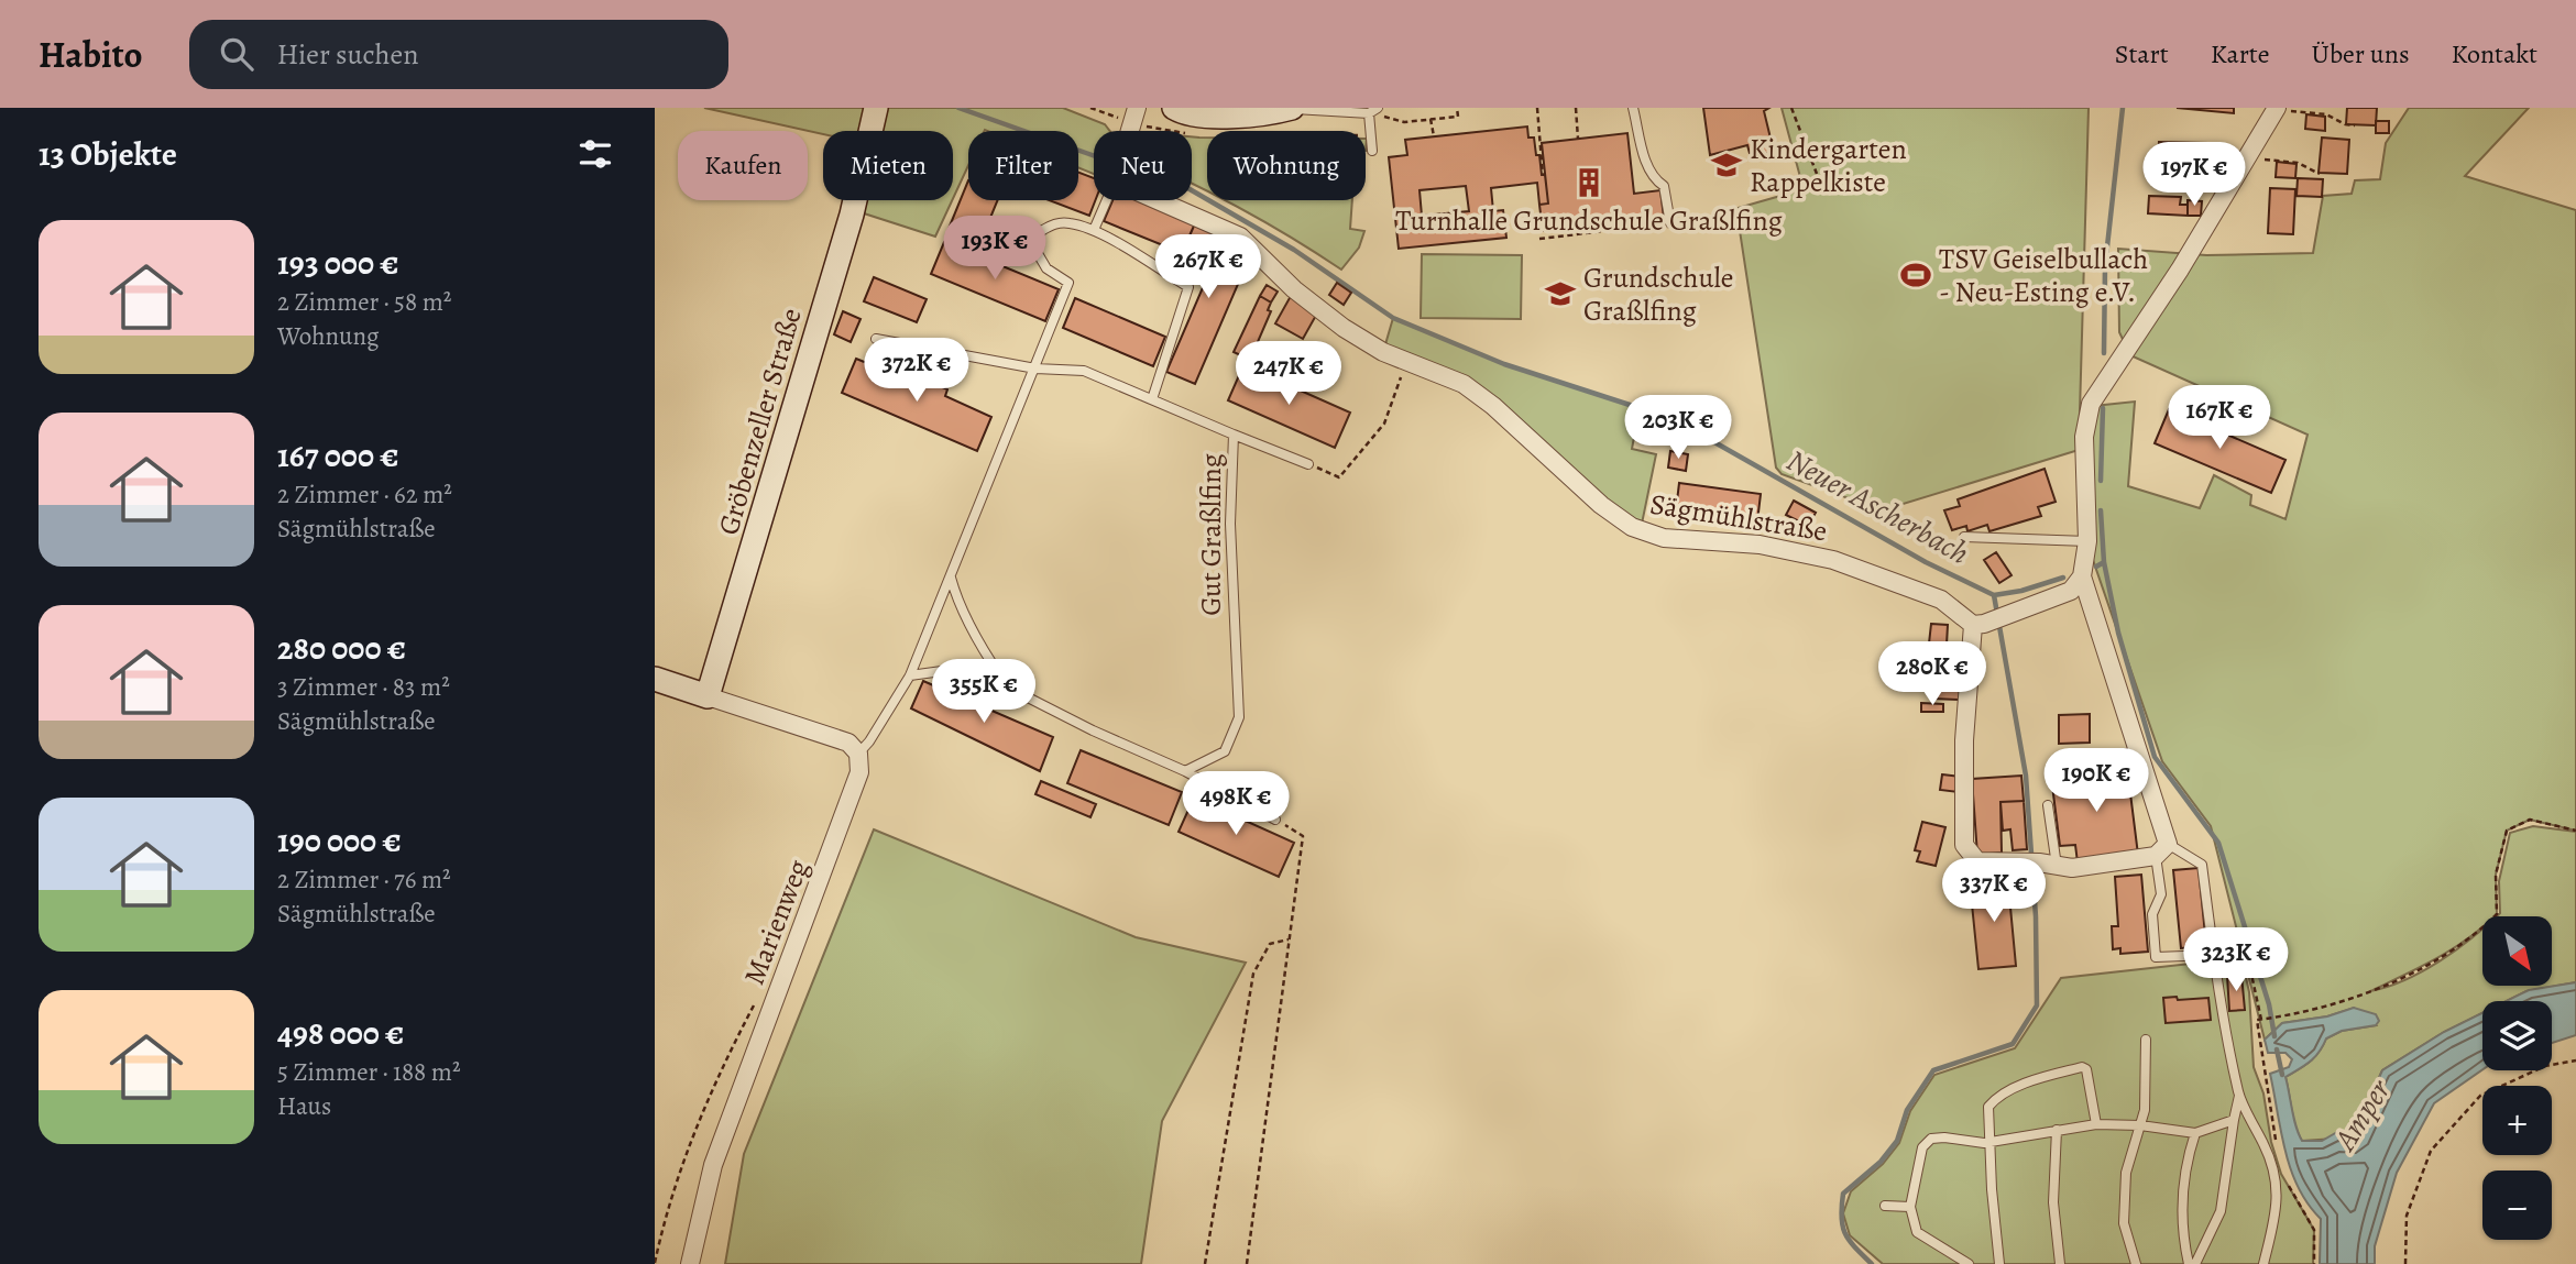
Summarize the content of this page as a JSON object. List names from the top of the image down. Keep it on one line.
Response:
{"streets":{"street":["Gröbenzeller Straße","Sägmühlstraße","Marienweg"],"lane":["Gut Graßlfing"]},"water":["Neuer Ascherbach","Amper"],"places":{"school or university":["Kindergarten Rappelkiste","Grundschule Graßlfing"],"building":["Turnhalle Grundschule Graßlfing"],"sports":["TSV Geiselbullach - Neu-Esting e.V."]},"north":"bottom right","page":{"header":"Habito","search":"Hier suchen","nav":["Start","Karte","Über uns","Kontakt"],"heading":"13 Objekte","chip":["Kaufen","Mieten","Filter","Neu","Wohnung"],"price":["197K €","193K €","267K €","372K €","247K €","167K €","203K €","280K €","355K €","190K €","498K €","337K €","323K €"],"list":[{"name":"193 000 €","note":"2 Zimmer · 58 m² · Wohnung"},{"name":"167 000 €","note":"2 Zimmer · 62 m² · Sägmühlstraße"},{"name":"280 000 €","note":"3 Zimmer · 83 m² · Sägmühlstraße"},{"name":"190 000 €","note":"2 Zimmer · 76 m² · Sägmühlstraße"},{"name":"498 000 €","note":"5 Zimmer · 188 m² · Haus"}],"map_buttons":["+","−"]}}
